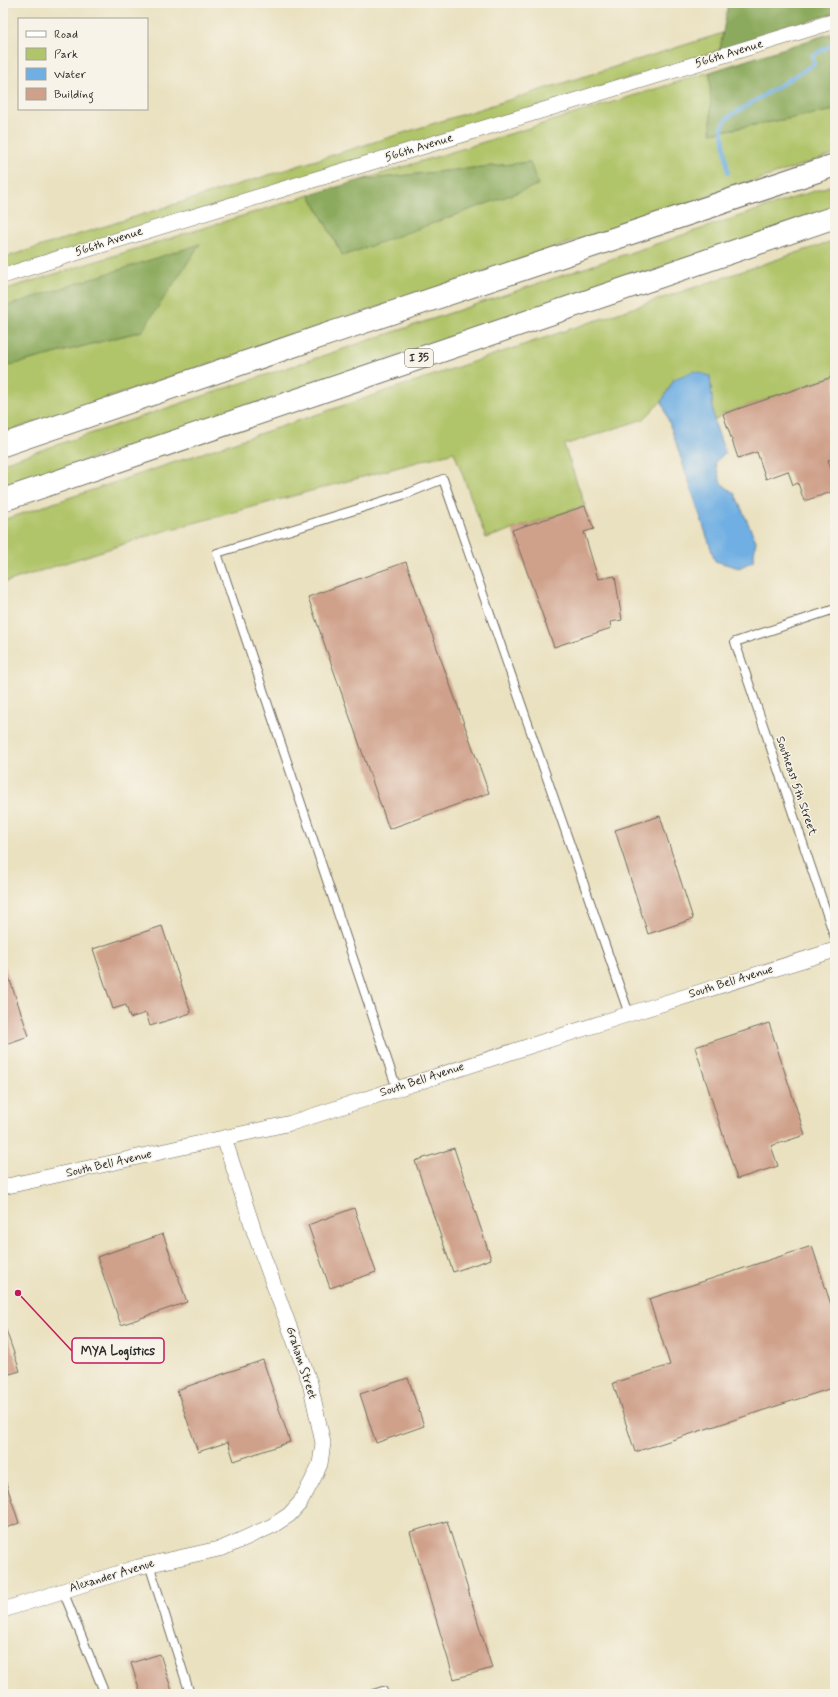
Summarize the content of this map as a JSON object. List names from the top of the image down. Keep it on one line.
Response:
{"streets":{"highway":["I 35"],"street":["566th Avenue","South Bell Avenue","Graham Street","Alexander Avenue"],"lane":["Southeast 5th Street"]},"crossings":[["South Bell Avenue","Graham Street"],["Graham Street","Alexander Avenue"]],"places":["MYA Logistics"],"legend":["Road","Park","Water","Building"]}
